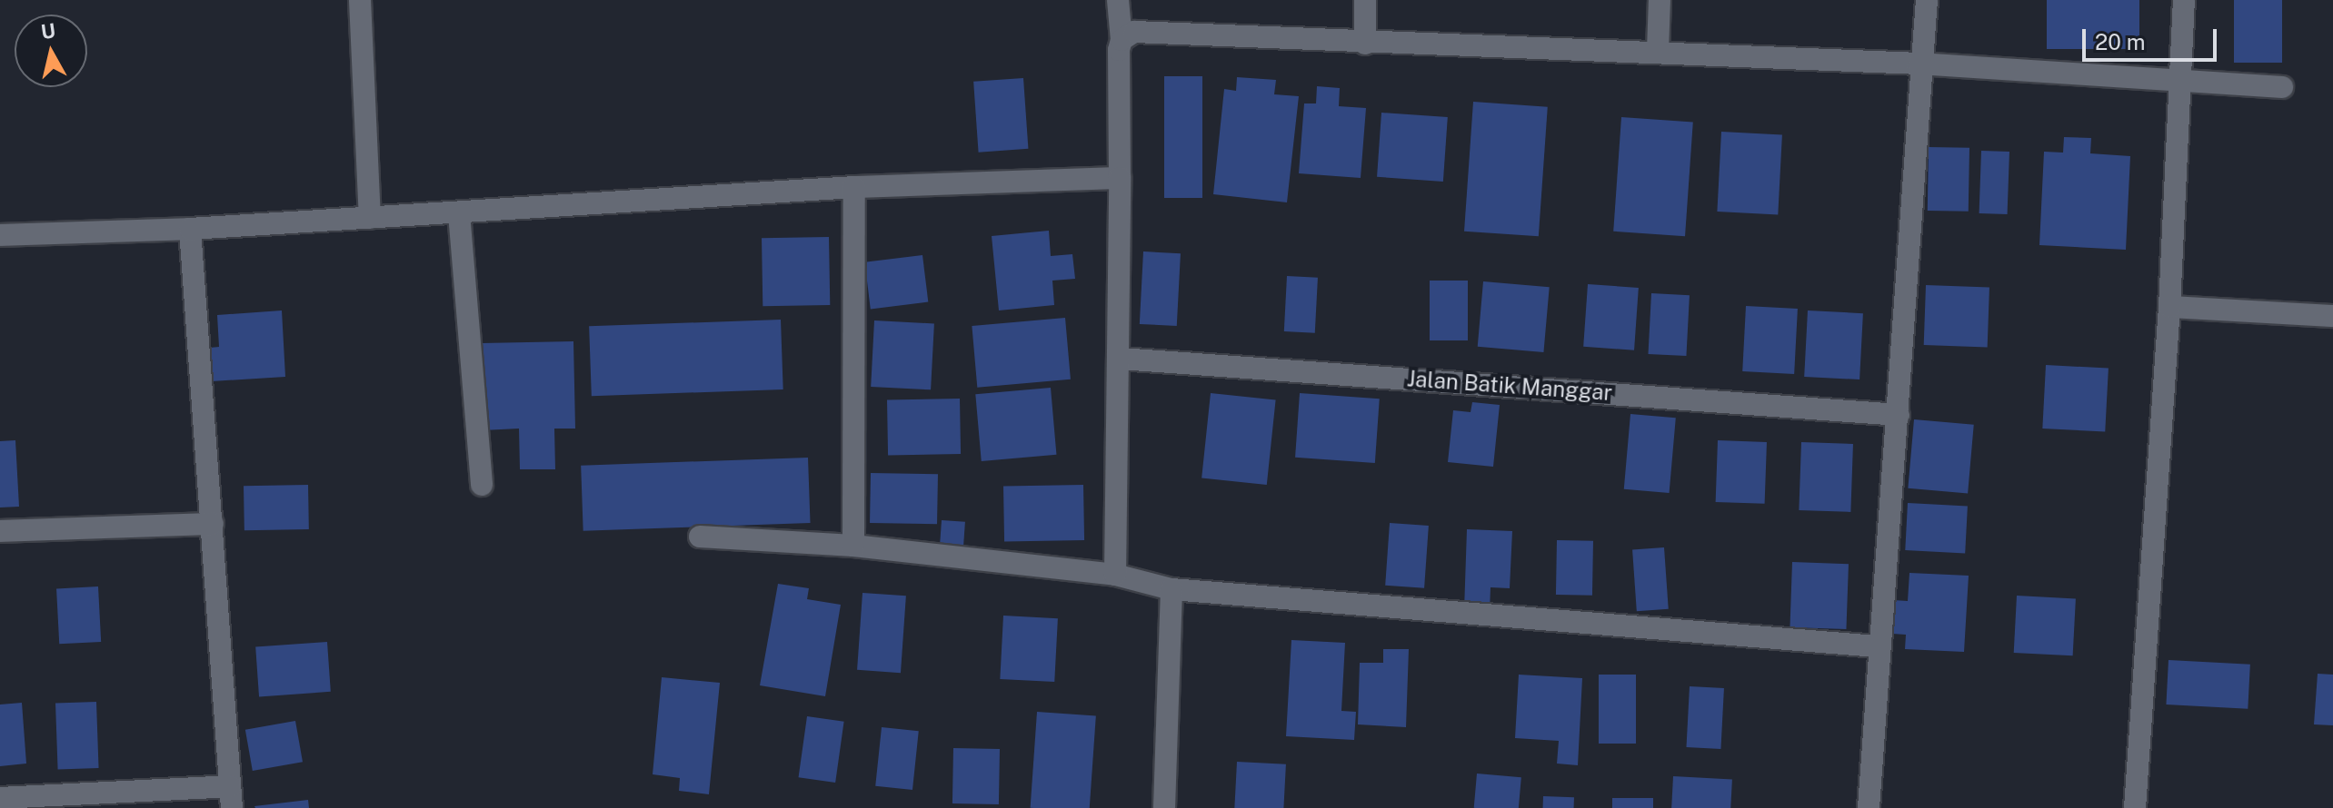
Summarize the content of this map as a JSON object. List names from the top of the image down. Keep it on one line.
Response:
{"streets":{"street":["Jalan Batik Manggar"]},"scale_bar":"20 m","north":"top"}
